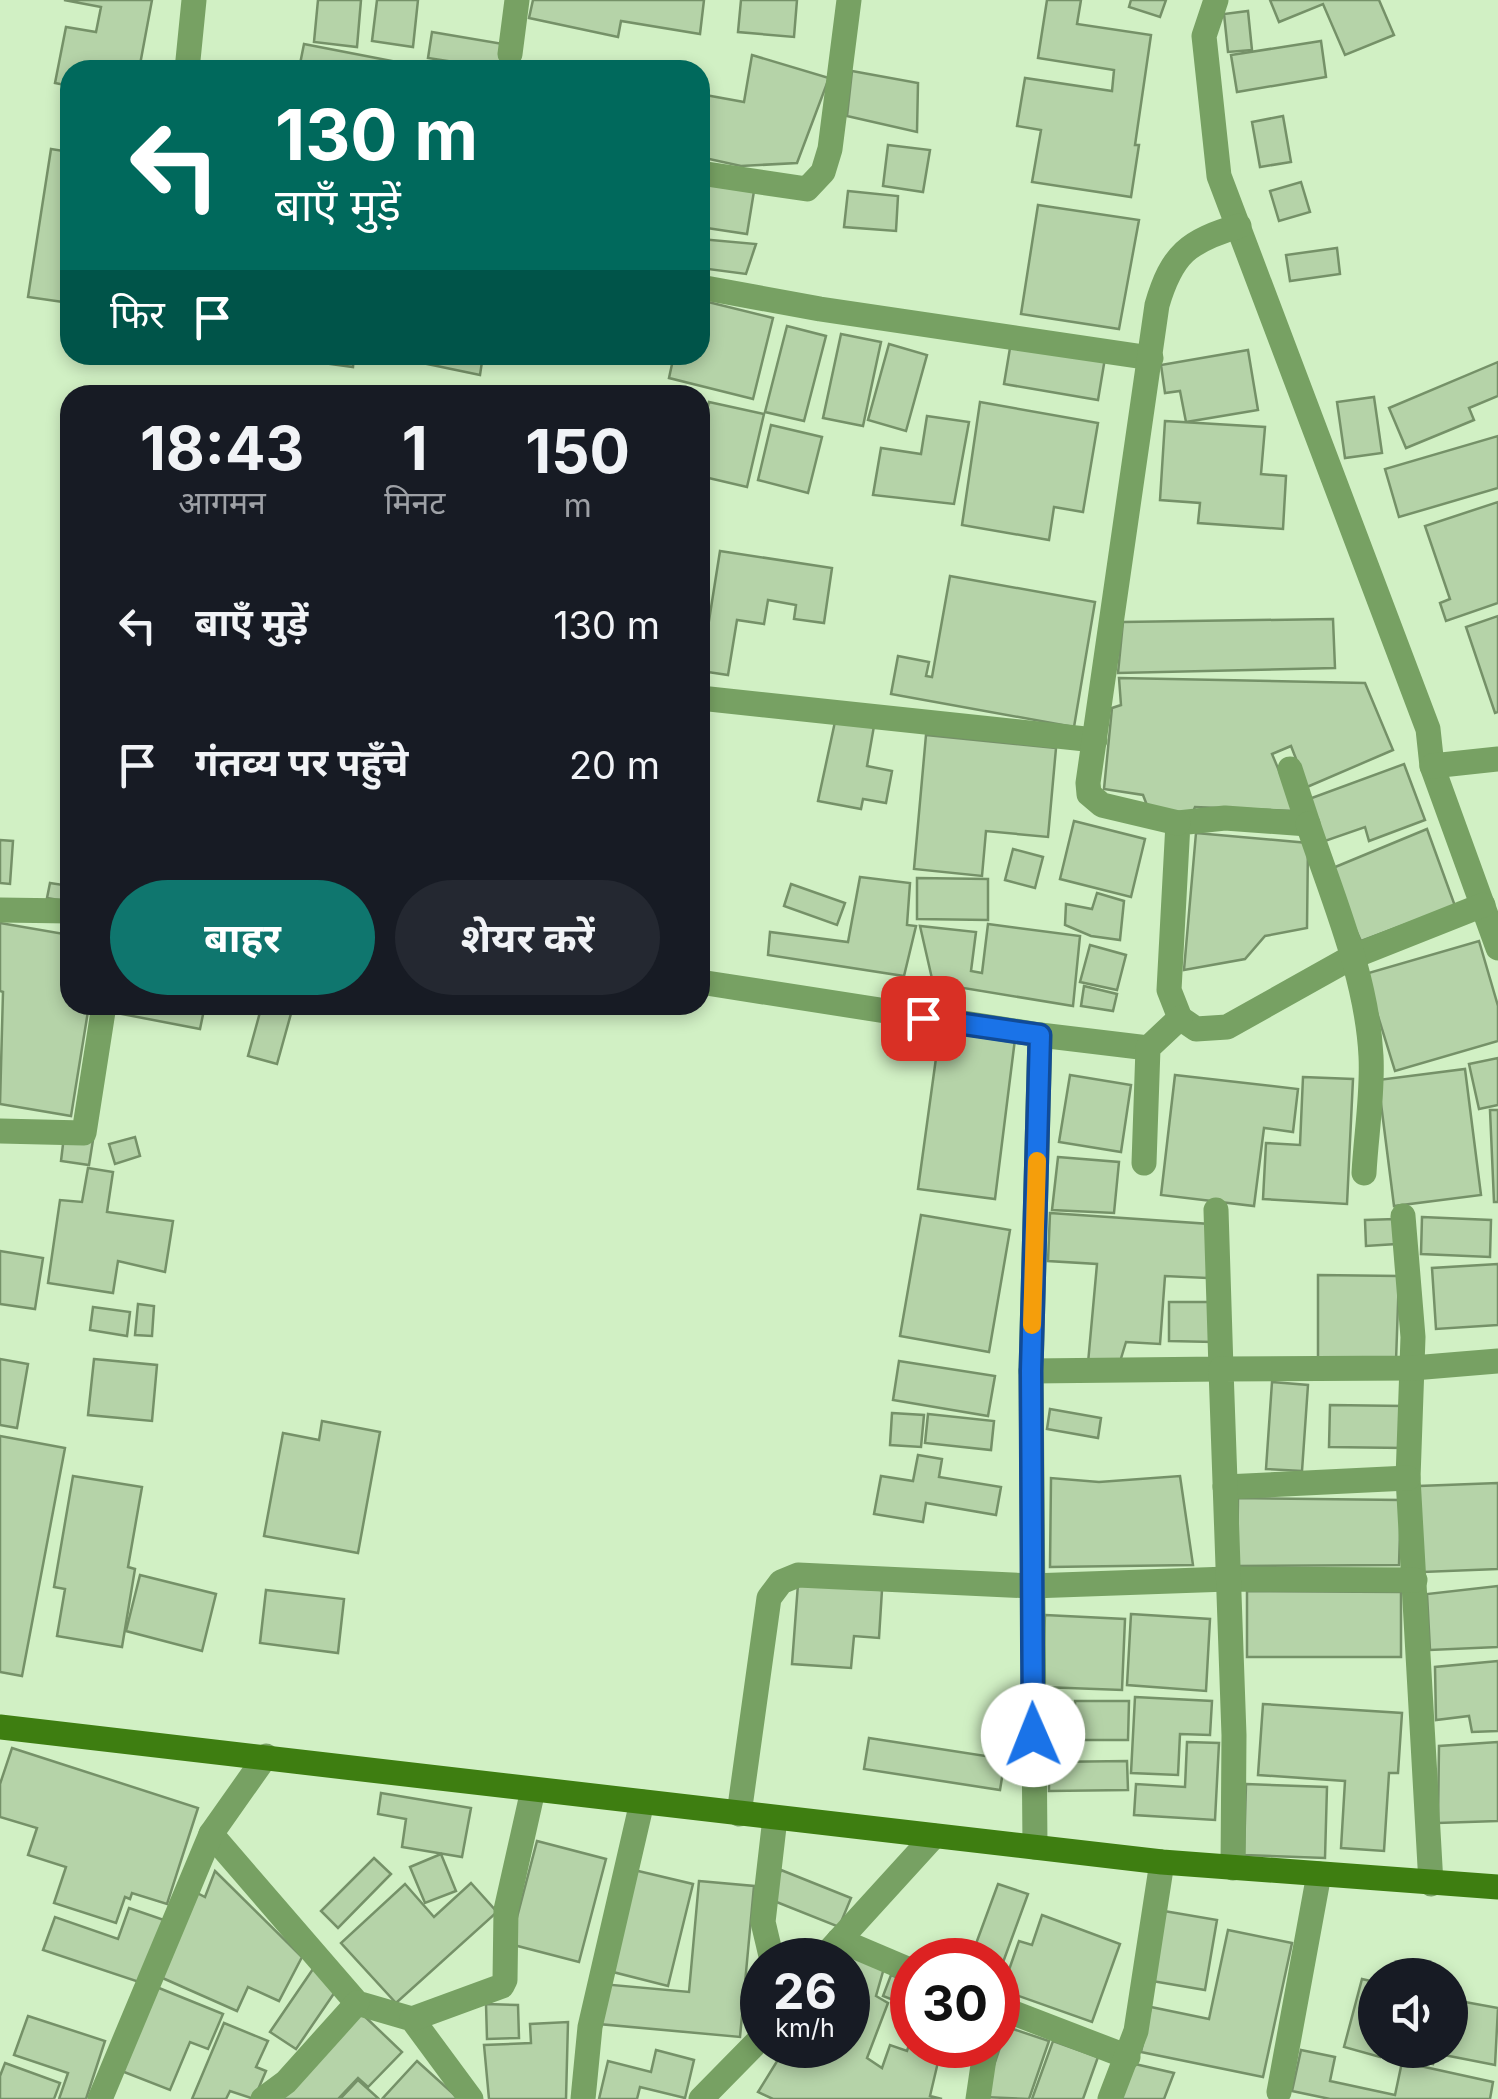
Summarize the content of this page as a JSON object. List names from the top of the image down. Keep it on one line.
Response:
{"page":{"turn":["130 m","बाएँ मुड़ें"],"then":"फिर","eta":["18:43","आगमन","1","मिनट","150","m"],"list":[{"name":"बाएँ मुड़ें","value":"130 m"},{"name":"गंतव्य पर पहुँचे","value":"20 m"}],"buttons":["बाहर","शेयर करें"],"speed":"26 km/h","limit":"30"}}
